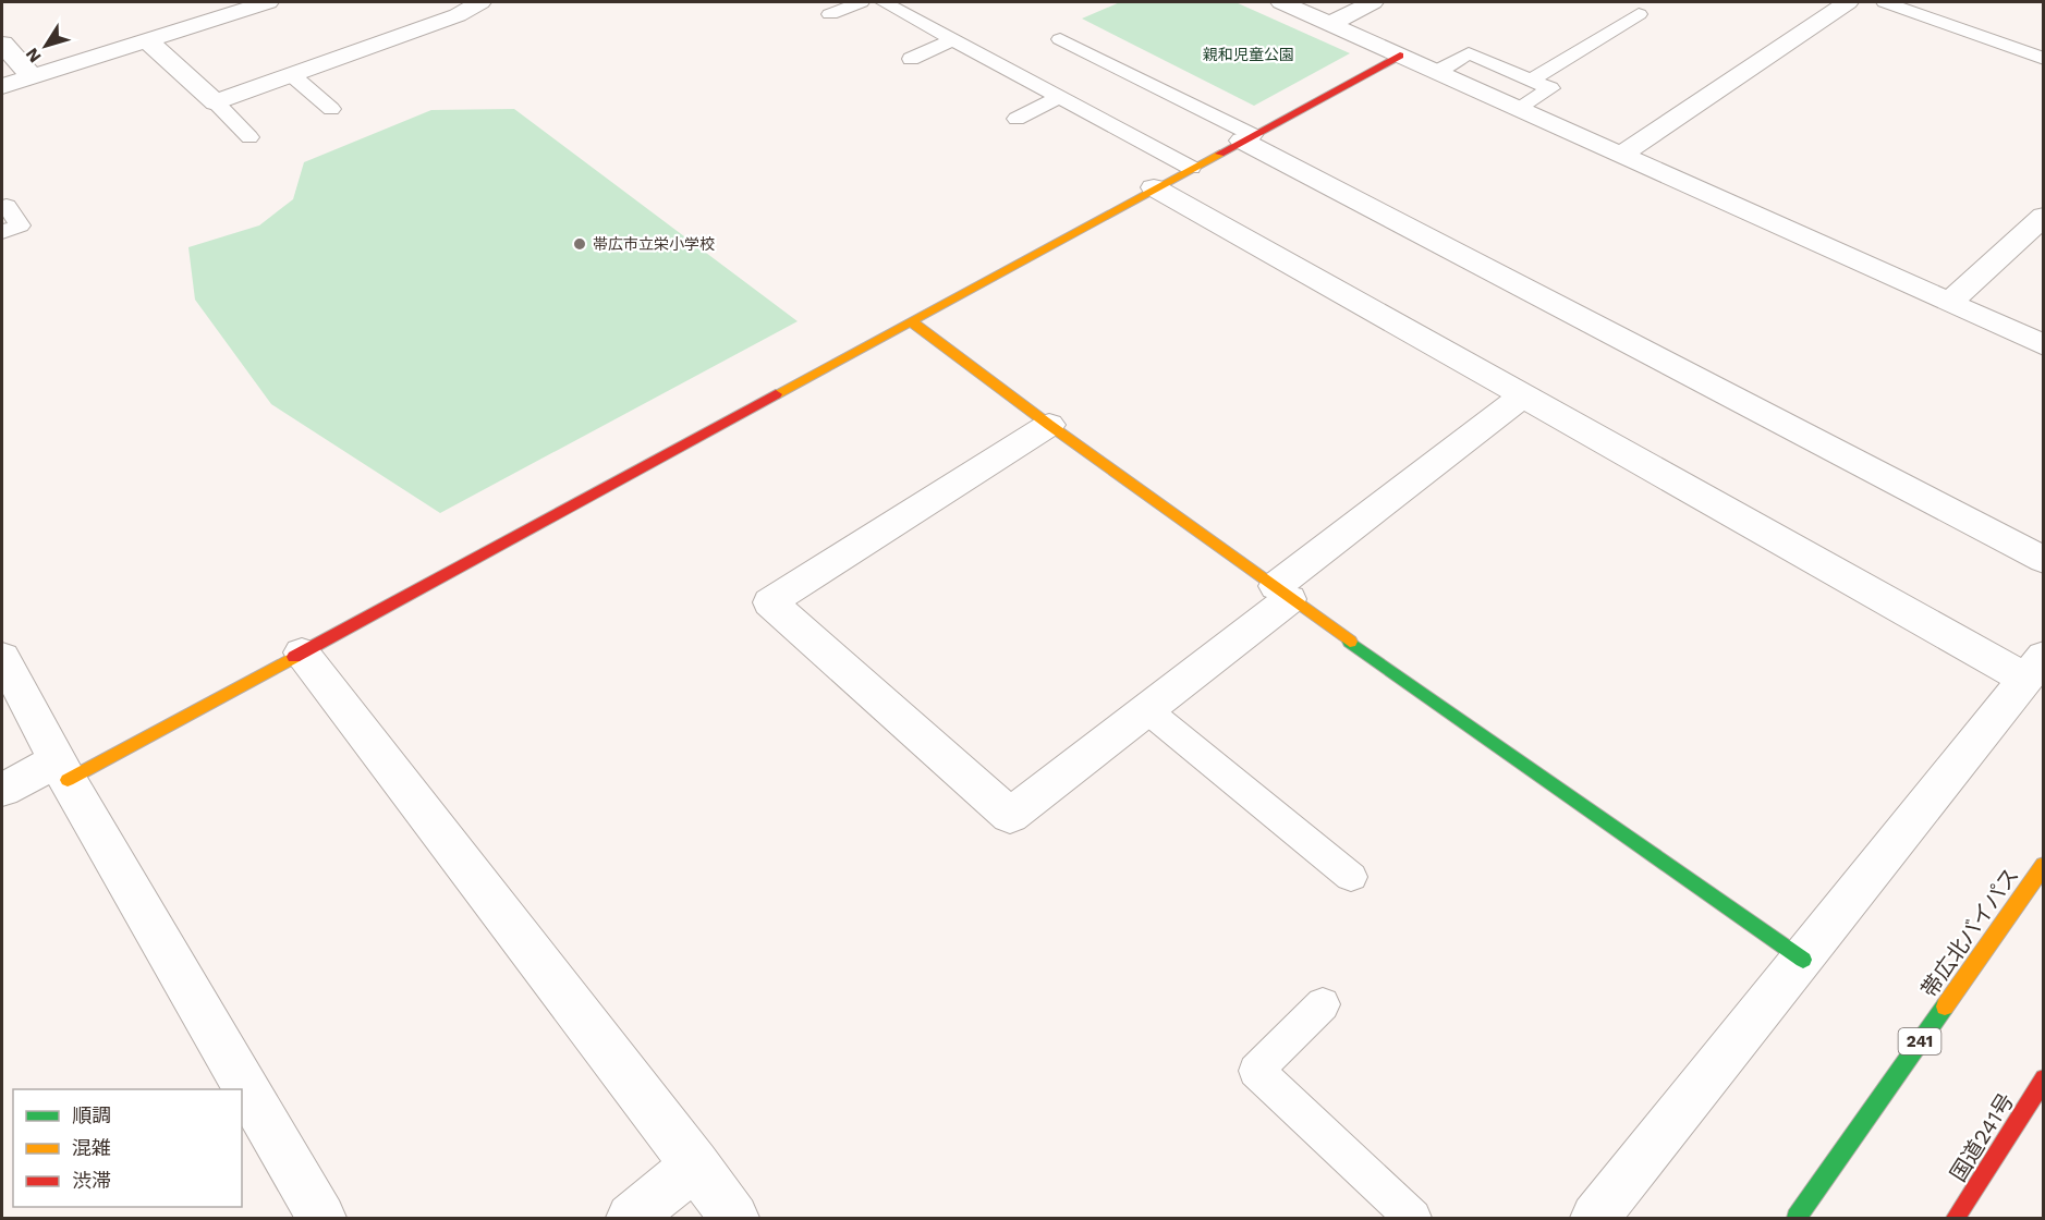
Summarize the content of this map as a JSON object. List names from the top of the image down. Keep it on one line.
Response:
{"streets":{"main road":["帯広北バイパス","241","国道241号"]},"parks":["親和児童公園"],"places":["帯広市立栄小学校"],"legend":["順調","混雑","渋滞"],"north":"bottom left"}
